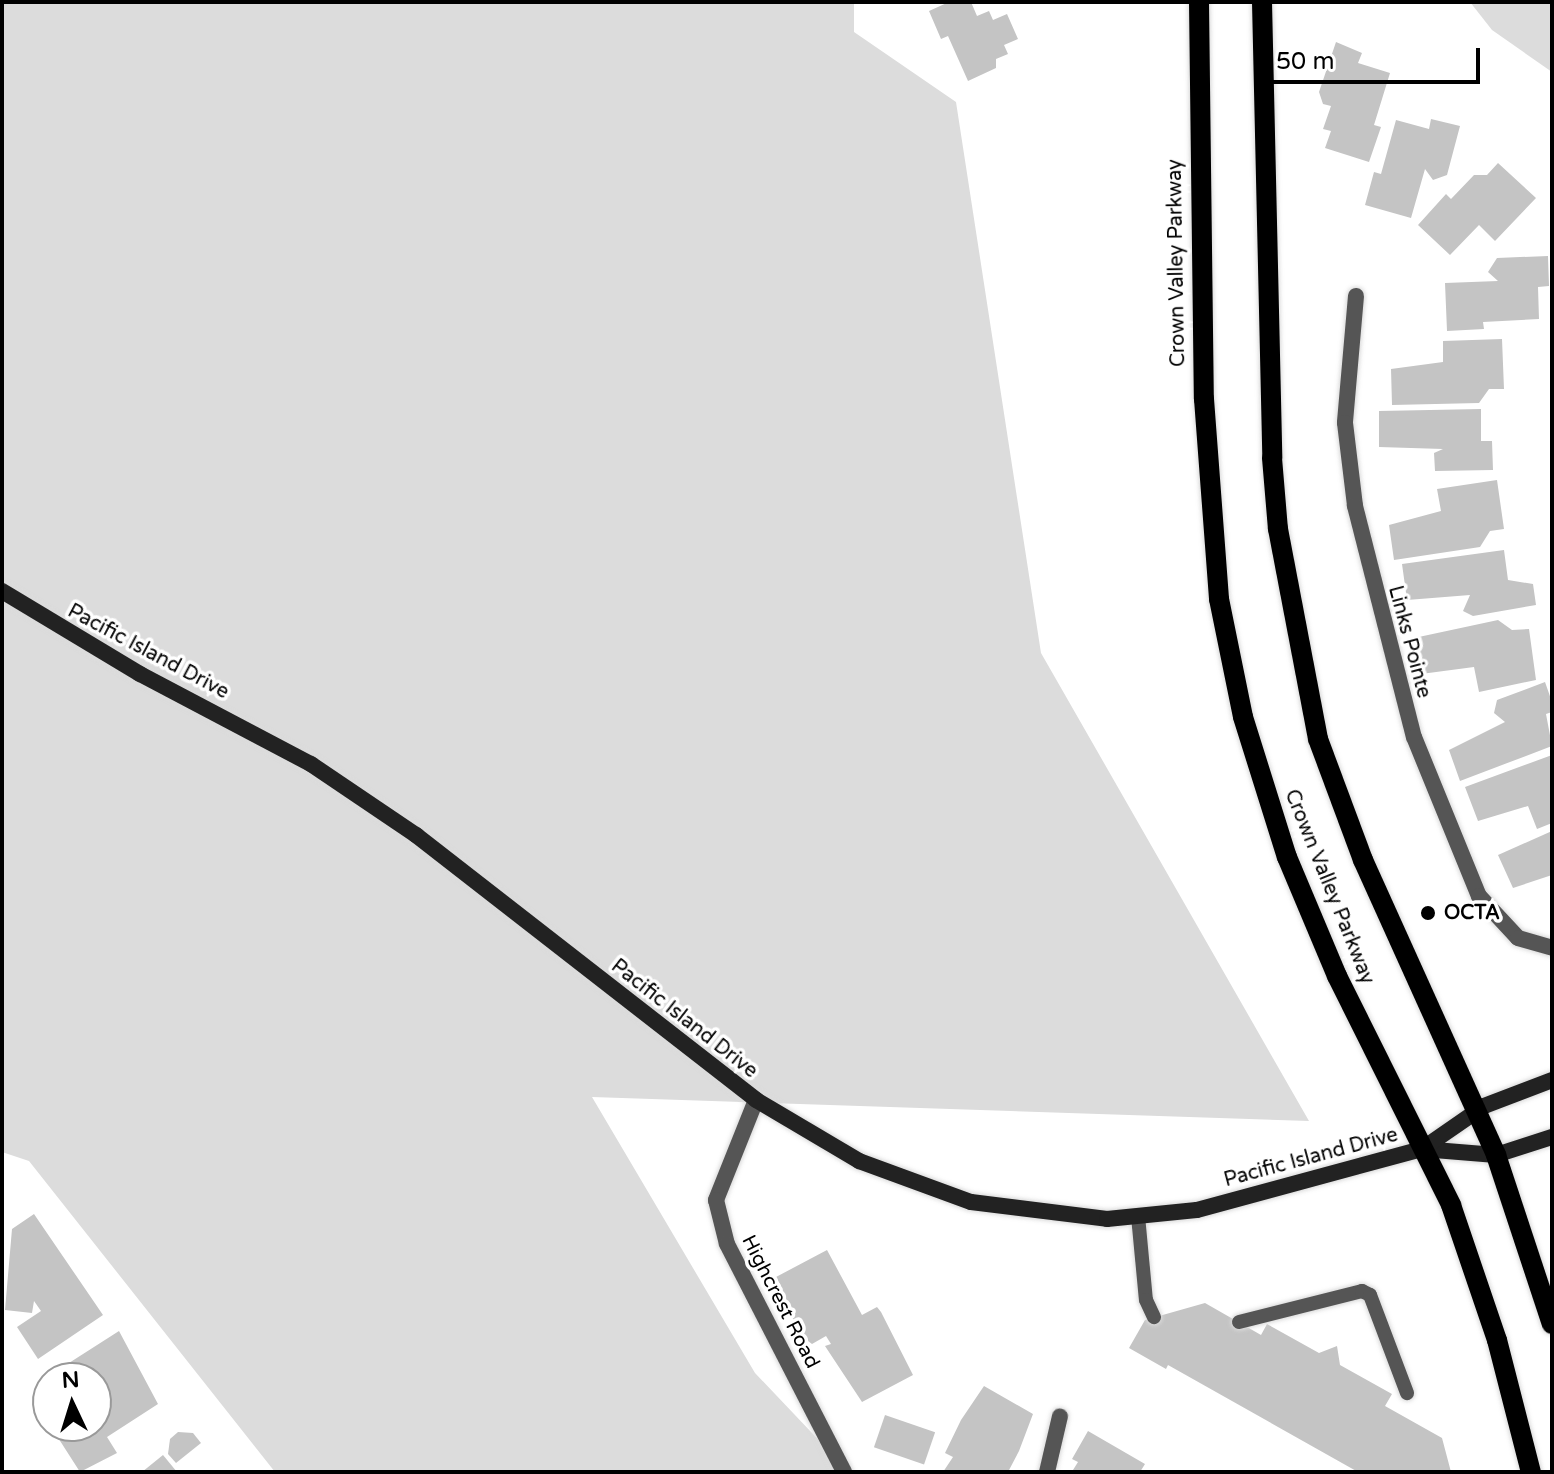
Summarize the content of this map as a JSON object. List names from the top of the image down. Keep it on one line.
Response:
{"streets":{"main road":["Crown Valley Parkway","Pacific Island Drive"],"street":["Links Pointe","Highcrest Road"]},"crossings":[["Crown Valley Parkway","Pacific Island Drive"],["Pacific Island Drive","Highcrest Road"]],"places":["OCTA"],"scale_bar":"50 m","north":"top"}
